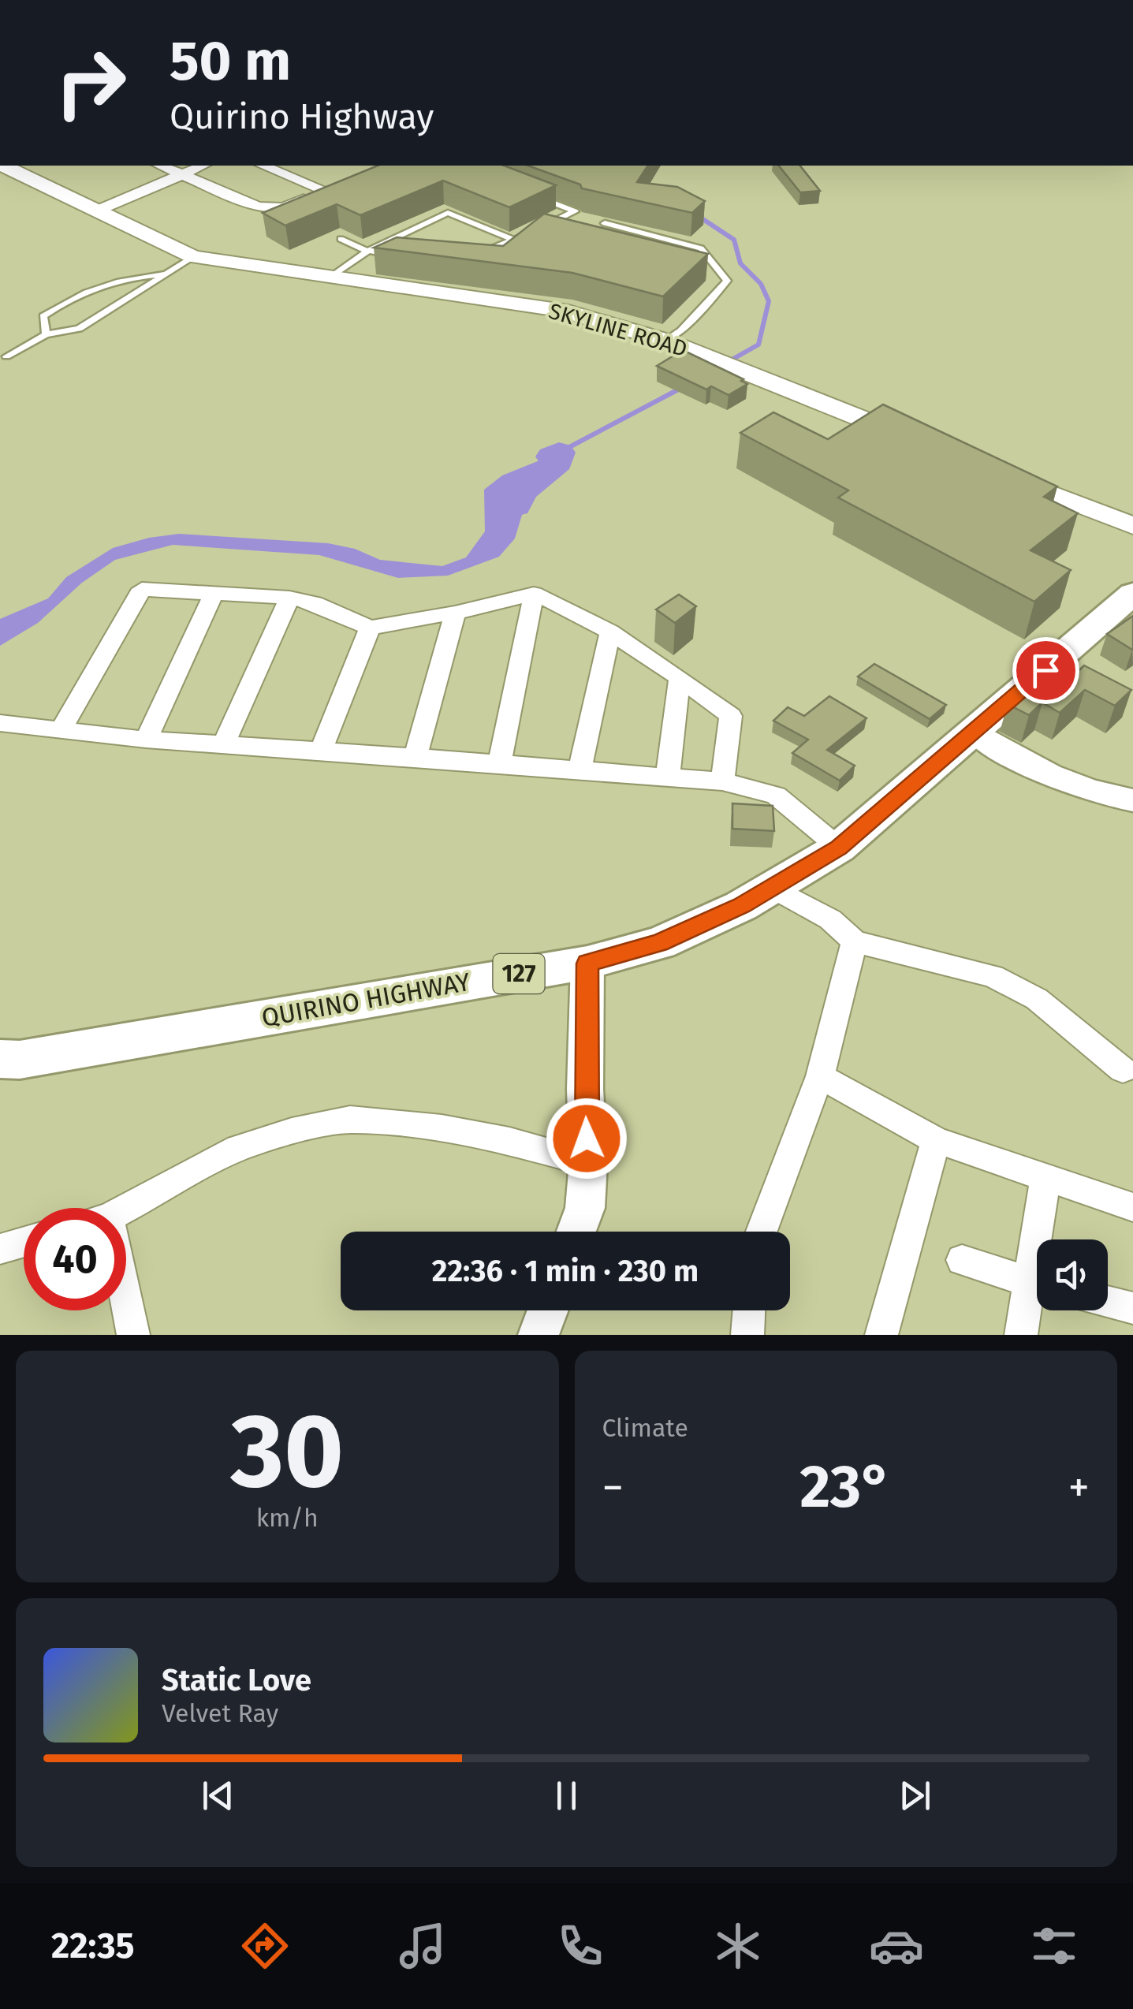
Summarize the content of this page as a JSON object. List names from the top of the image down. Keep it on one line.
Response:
{"streets":{"main road":["SKYLINE ROAD","127","QUIRINO HIGHWAY"]},"page":{"turn":["50 m","Quirino Highway"],"limit":"40","trip":"22:36 · 1 min · 230 m","tile":[["30","km/h"],"Climate"],"heat":["−","23°","+"],"song":["Static Love","Velvet Ray"],"tabs":"22:35"}}
